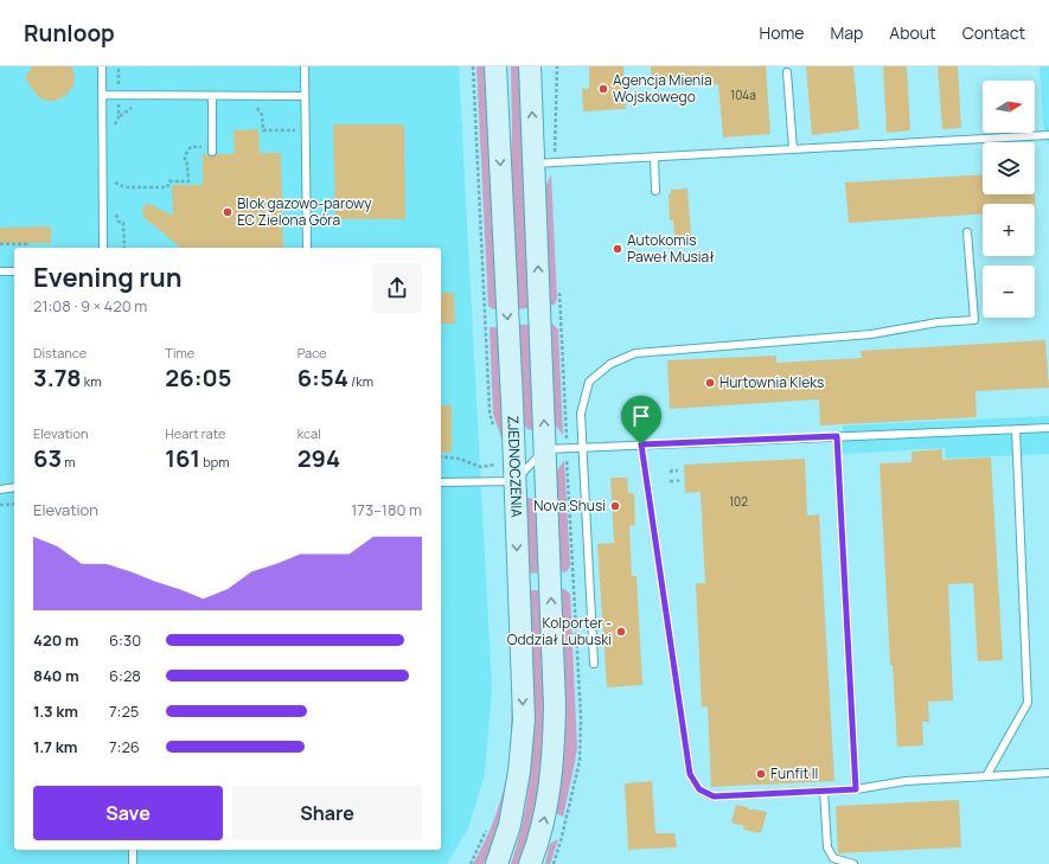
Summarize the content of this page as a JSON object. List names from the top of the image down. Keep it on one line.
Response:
{"streets":{"main road":["ZJEDNOCZENIA"]},"places":["Agencja Mienia Wojskowego","Blok gazowo-parowy EC Zielona Góra","Autokomis Paweł Musiał","Hurtownia Kleks","Nova Shusi","Kolporter - Oddział Lubuski","Funfit II"],"house_numbers":["104a","102"],"north":"right","page":{"header":"Runloop","nav":["Home","Map","About","Contact"],"map_buttons":["+","−"],"heading":["Evening run","21:08 · 9 × 420 m"],"stats":[["Distance","3.78 km"],["Time","26:05"],["Pace","6:54 /km"],["Elevation","63 m"],["Heart rate","161 bpm"],["kcal","294"]],"chart":["Elevation","173–180 m"],"list":[{"name":"420 m","note":"6:30"},{"name":"840 m","note":"6:28"},{"name":"1.3 km","note":"7:25"},{"name":"1.7 km","note":"7:26"}],"buttons":["Save","Share"]}}
